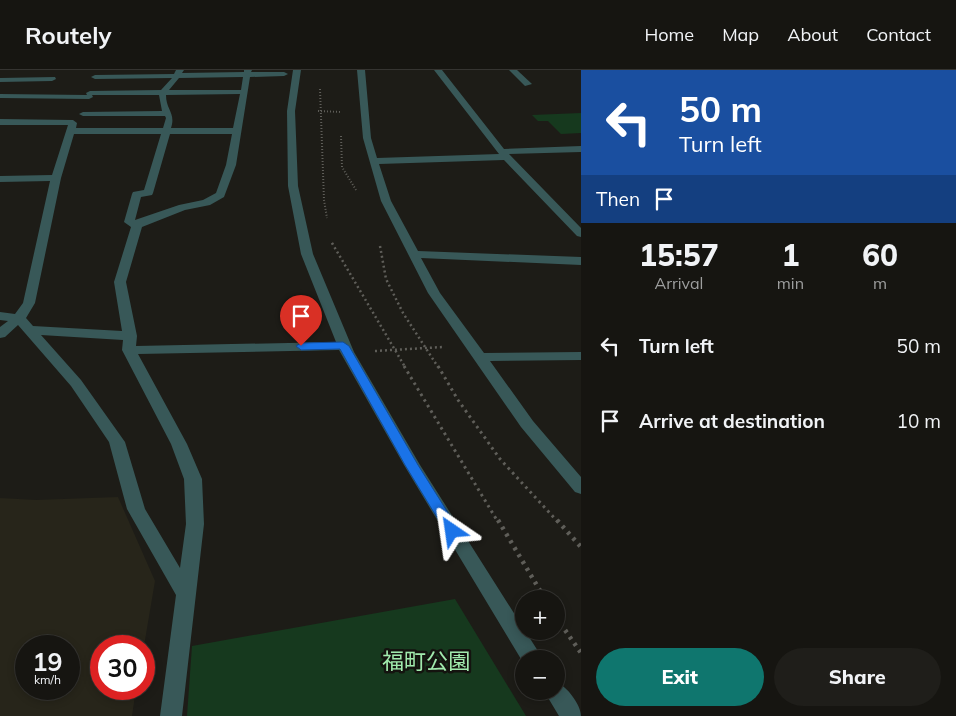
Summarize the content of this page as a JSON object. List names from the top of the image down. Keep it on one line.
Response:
{"parks":["福町公園"],"page":{"header":"Routely","nav":["Home","Map","About","Contact"],"turn":["50 m","Turn left"],"then":"Then","eta":["15:57","Arrival","1","min","60","m"],"list":[{"name":"Turn left","value":"50 m"},{"name":"Arrive at destination","value":"10 m"}],"map_buttons":["+","−"],"speed":"19 km/h","limit":"30","buttons":["Exit","Share"]}}
